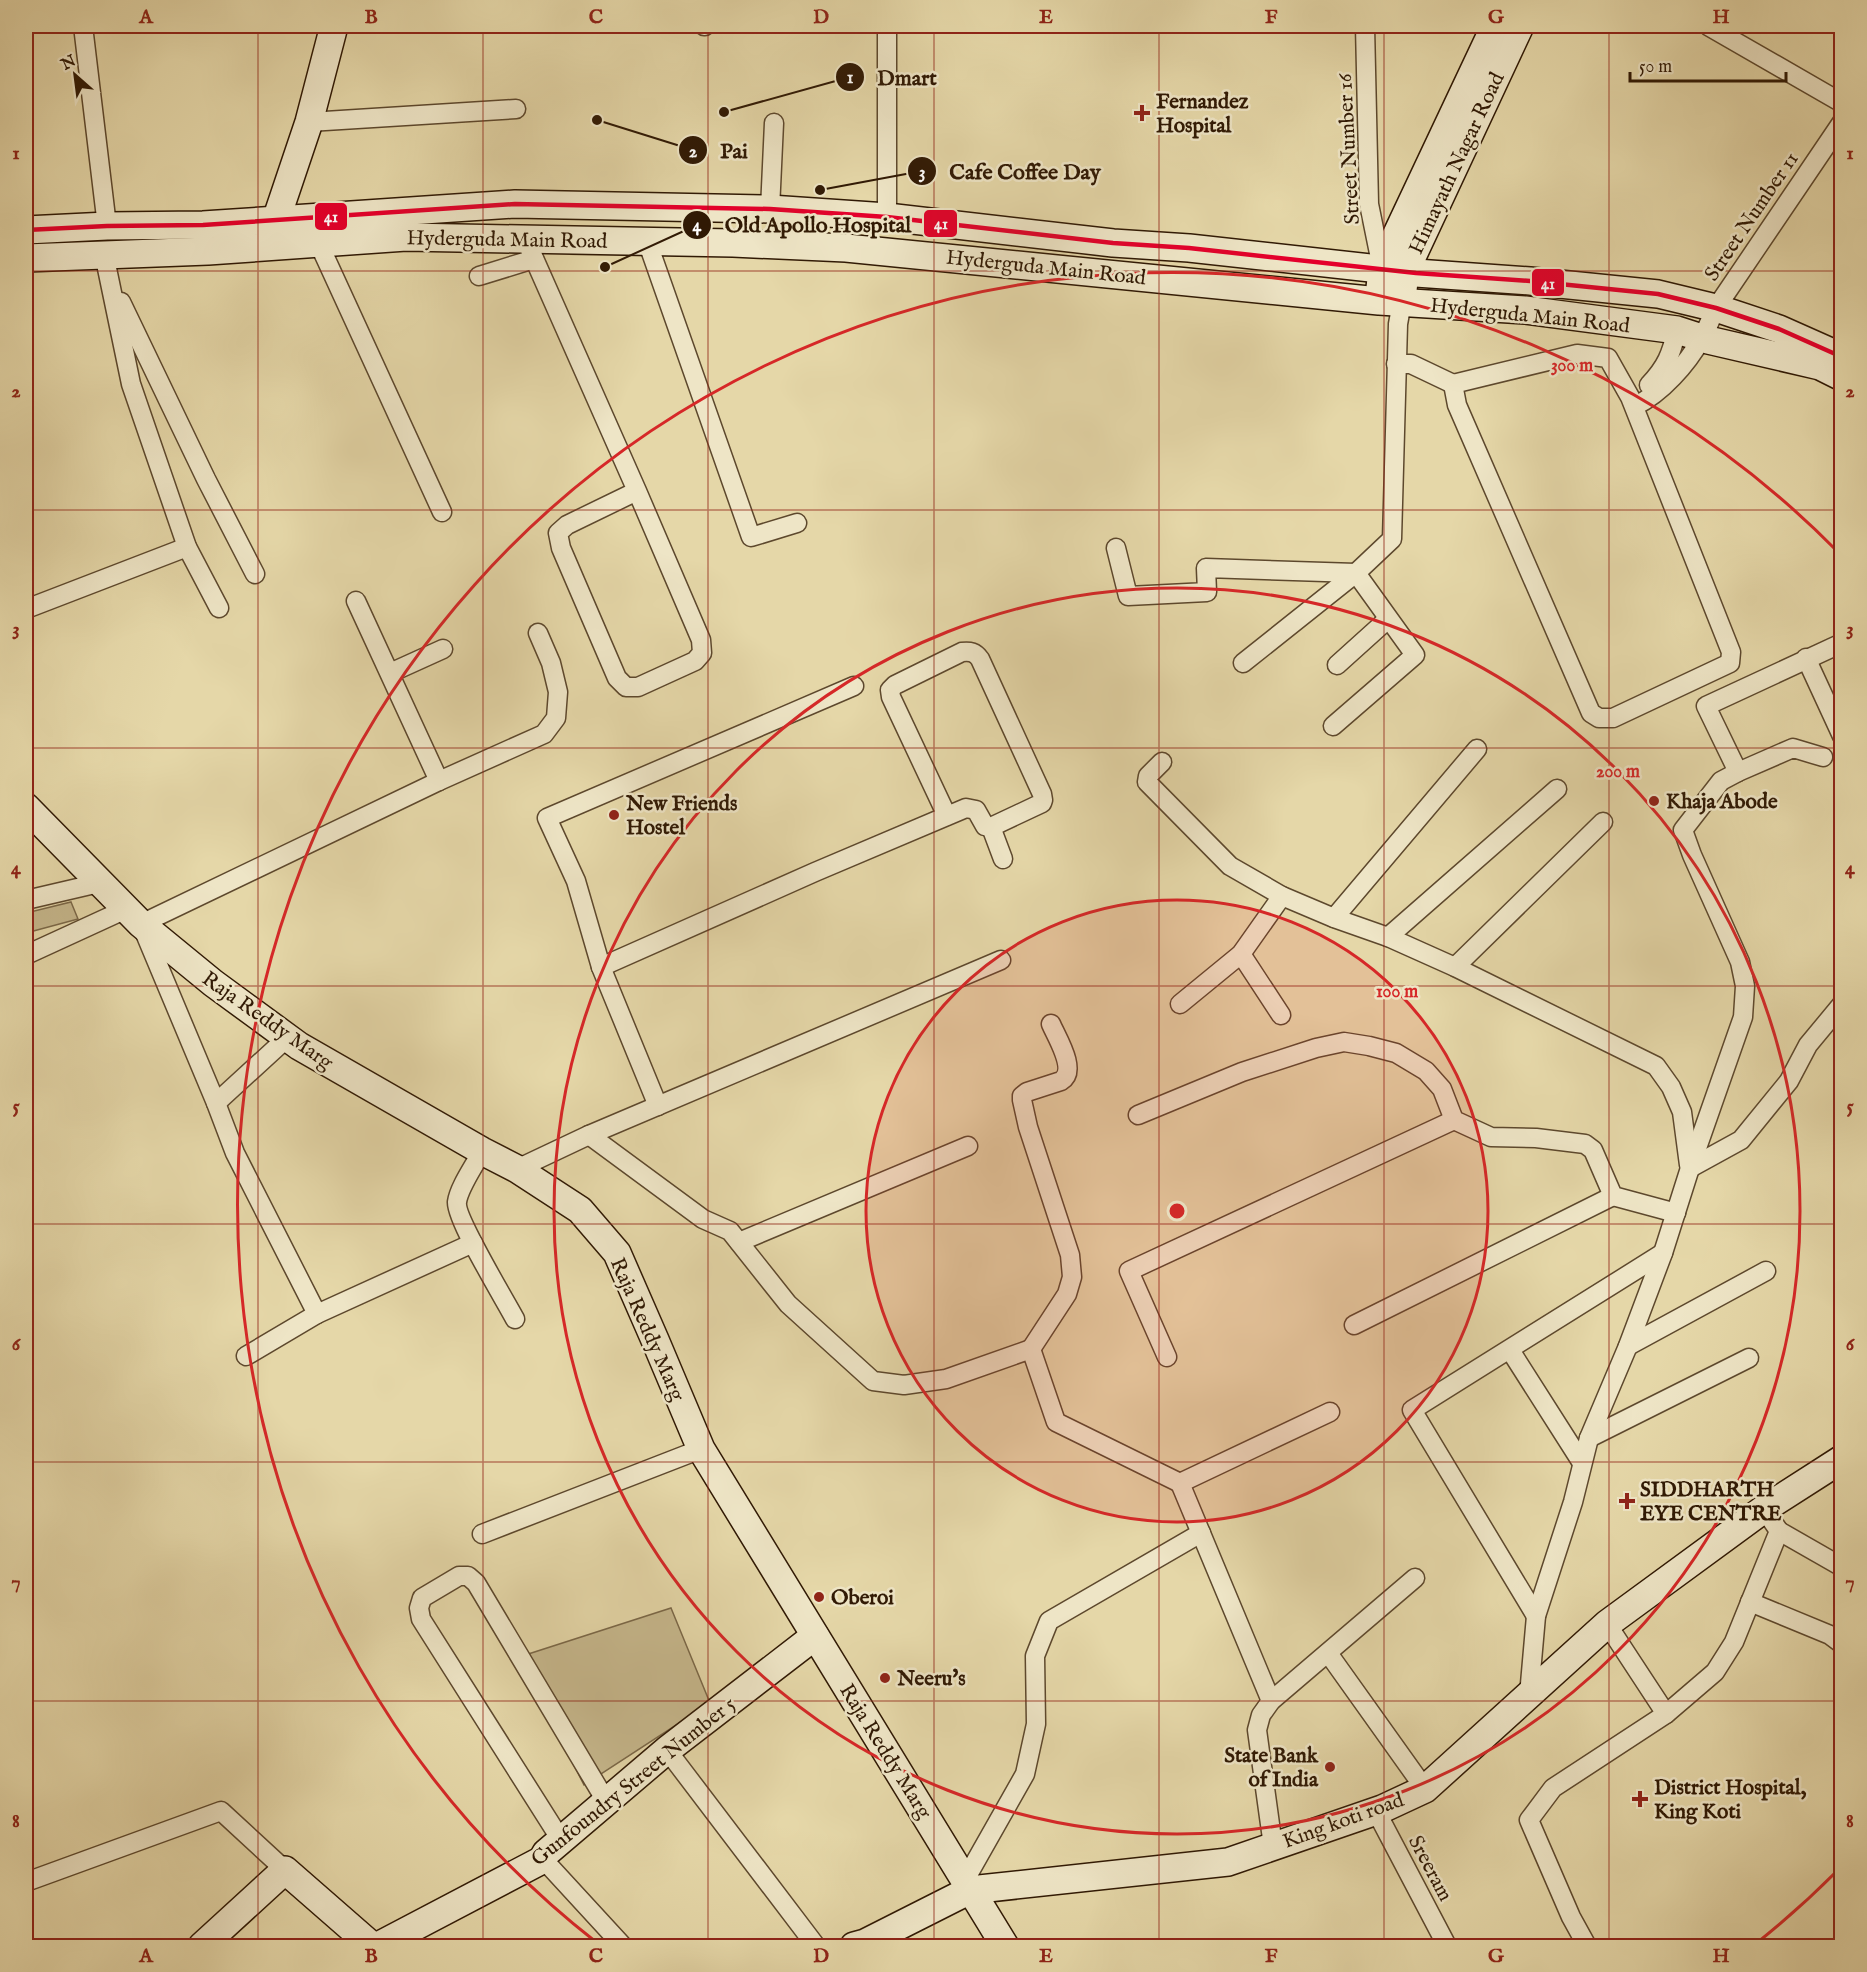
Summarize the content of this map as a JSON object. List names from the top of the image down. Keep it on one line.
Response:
{"streets":{"street":["Street Number 16","Himayath Nagar Road","Street Number 11","Hyderguda Main Road","Raja Reddy Marg","Gunfoundry Street Number 5","King koti road","Sreeram"]},"crossings":[["Street Number 16","Himayath Nagar Road"],["Street Number 16","Hyderguda Main Road"],["Himayath Nagar Road","Hyderguda Main Road"],["Street Number 11","Hyderguda Main Road"],["Raja Reddy Marg","Gunfoundry Street Number 5"],["Raja Reddy Marg","King koti road"],["King koti road","Sreeram"]],"places":{"other":["Dmart","Pai","Cafe Coffee Day","Old Apollo Hospital","Khaja Abode","New Friends Hostel","Oberoi","Neeru's","State Bank of India"],"health":["Fernandez Hospital","SIDDHARTH EYE CENTRE","District Hospital, King Koti"]},"lines":["transit line 41"],"scale_bar":"50 m","north":"top left","grid":{"columns":["A","B","C","D","E","F","G","H"],"rows":["1","2","3","4","5","6","7","8"]},"rings":["300 m","200 m","100 m"]}
